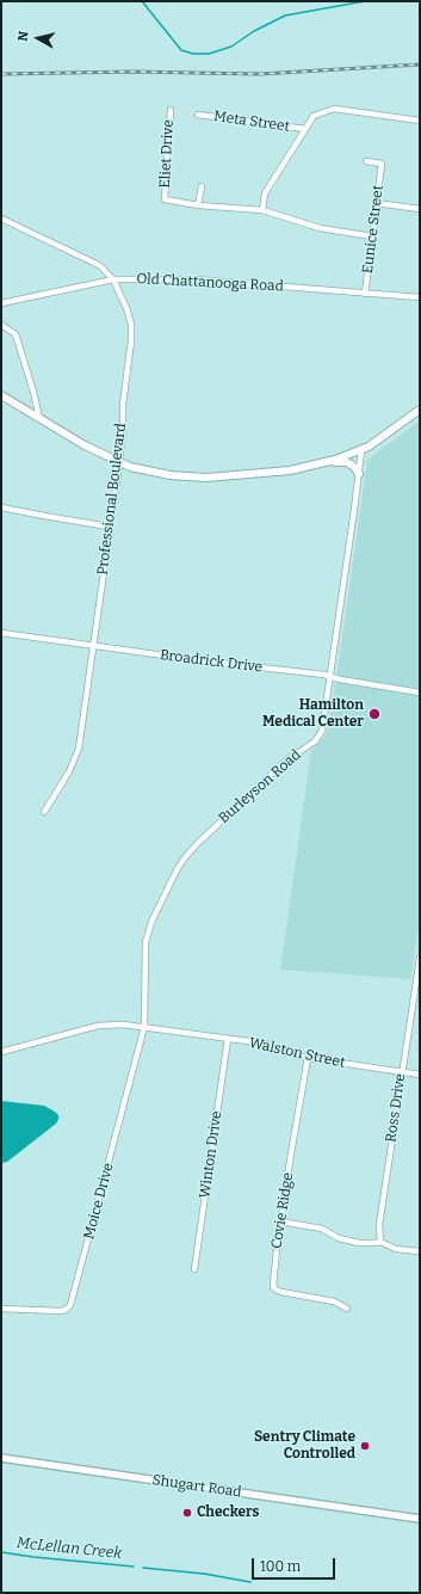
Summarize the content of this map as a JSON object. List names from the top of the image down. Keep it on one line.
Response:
{"streets":{"street":["Meta Street","Eliet Drive","Eunice Street","Old Chattanooga Road","Professional Boulevard","Broadrick Drive","Burleyson Road","Walston Street","Ross Drive","Winton Drive","Moice Drive","Covie Ridge","Shugart Road"]},"crossings":[["Eunice Street","Old Chattanooga Road"],["Old Chattanooga Road","Professional Boulevard"],["Professional Boulevard","Broadrick Drive"],["Broadrick Drive","Burleyson Road"],["Burleyson Road","Walston Street"],["Burleyson Road","Moice Drive"],["Walston Street","Ross Drive"],["Walston Street","Winton Drive"],["Walston Street","Moice Drive"],["Walston Street","Covie Ridge"]],"water":["McLellan Creek"],"places":["Hamilton Medical Center","Sentry Climate Controlled","Checkers"],"scale_bar":"100 m","north":"left"}
